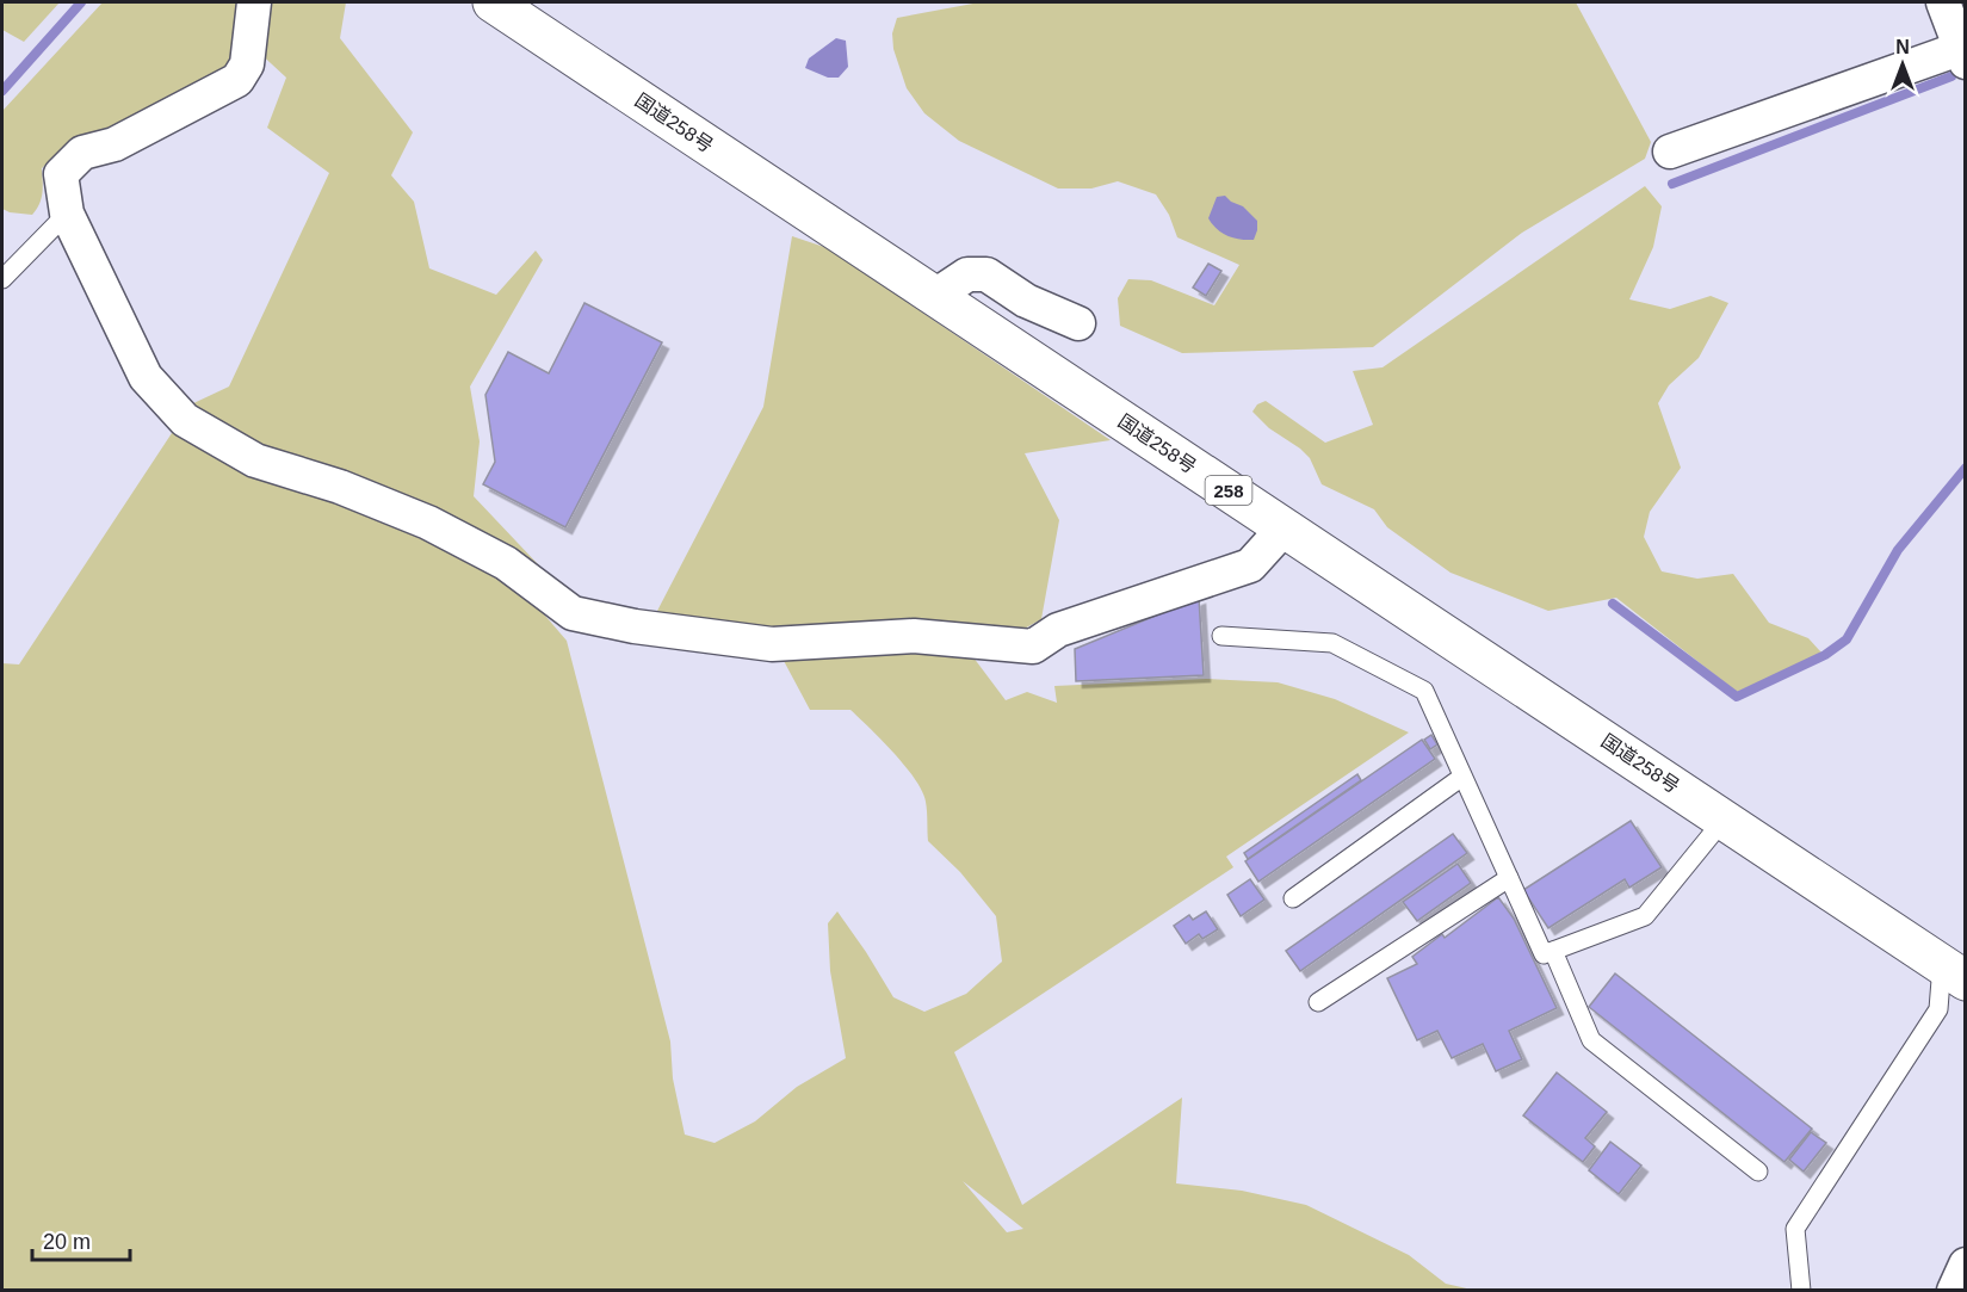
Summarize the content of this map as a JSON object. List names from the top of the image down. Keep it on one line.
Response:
{"streets":{"highway":["国道258号","258"]},"scale_bar":"20 m","north":"top"}
